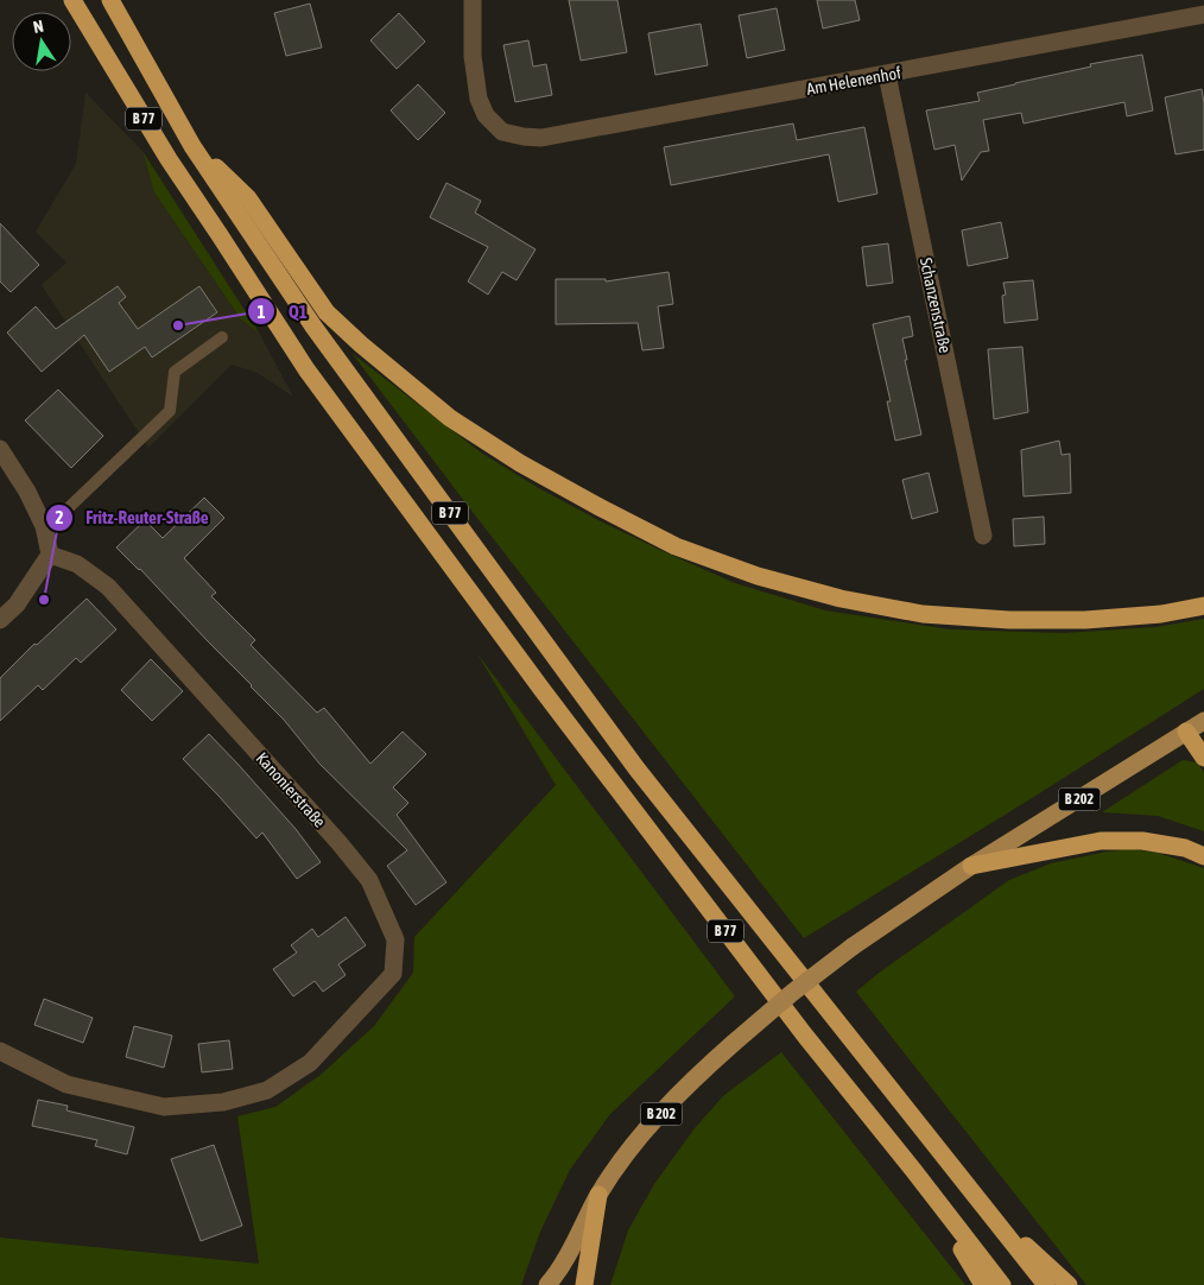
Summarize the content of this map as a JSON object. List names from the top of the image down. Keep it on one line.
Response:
{"streets":{"highway":["B 77"],"main road":["B 202"],"street":["Am Helenenhof","Schanzenstraße","Kanonierstraße"]},"crossings":[["Am Helenenhof","Schanzenstraße"]],"places":["Q1","Fritz-Reuter-Straße"],"north":"top"}
